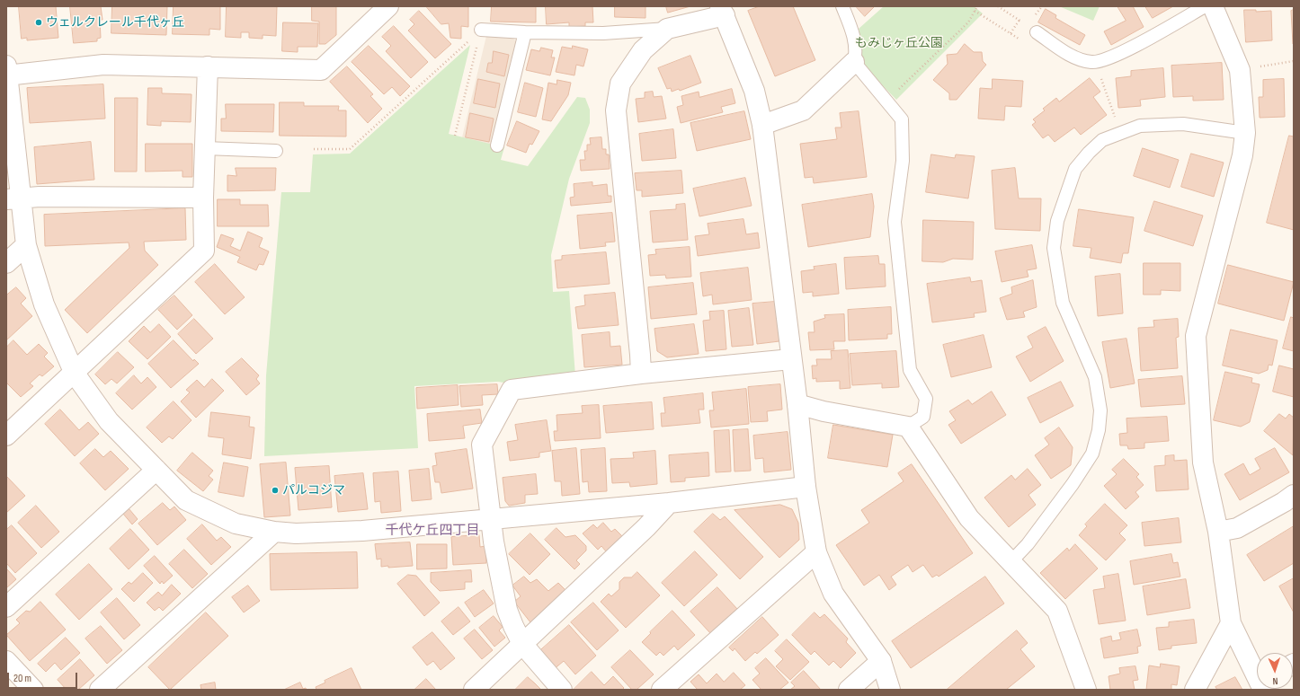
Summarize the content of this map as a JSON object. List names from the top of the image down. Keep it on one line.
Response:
{"districts":["千代ケ丘四丁目"],"parks":["もみじヶ丘公園"],"places":["ウェルクレール千代ヶ丘","パルコジマ"],"scale_bar":"20 m","north":"bottom"}
